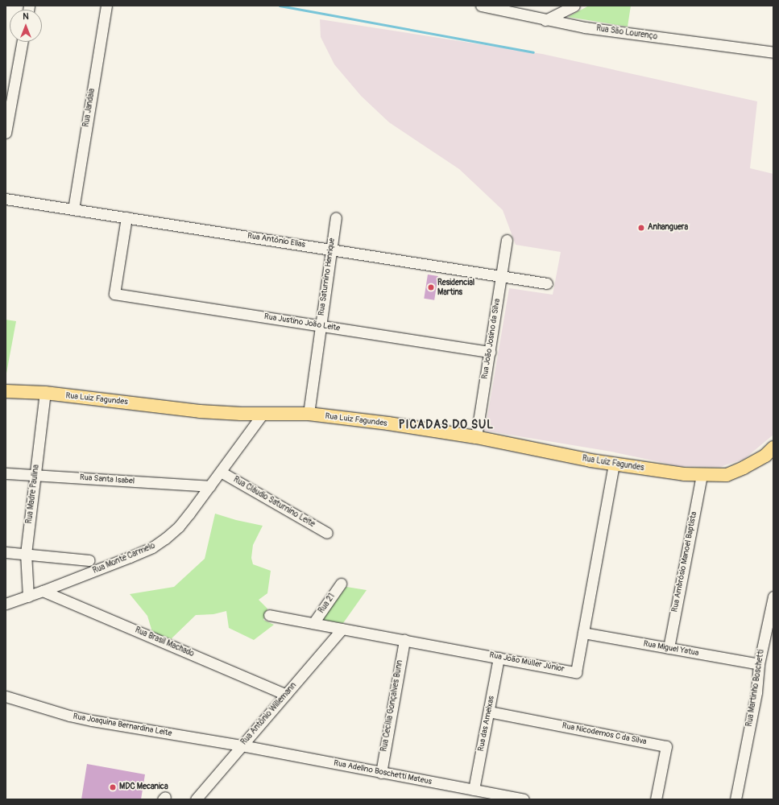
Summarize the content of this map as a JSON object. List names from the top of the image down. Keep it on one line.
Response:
{"streets":{"main road":["Rua Luiz Fagundes"],"street":["Rua São Lourenço","Rua Jandaia","Rua Antônio Elias","Rua Saturnino Henrique","Rua Justino João Leite","Rua João Josino da Silva","Rua Santa Isabel","Rua Madre Paulina","Rua Cláudio Saturnino Leite","Rua Monte Carmelo","Rua Ambrósio Manoel Baptista","Rua 21","Rua Brasil Machado","Rua Miguel Yatua","Rua João Müller Júnior","Rua Martinho Boschetti","Rua Cecília Gonçalves Bunn","Rua Antônio Willemann","Rua das Ameixas","Rua Joaquina Bernardina Leite","Rua Nicodemos C da Silva","Rua Adelino Boschetti Mateus"]},"crossings":[["Rua Jandaia","Rua Antônio Elias"],["Rua Antônio Elias","Rua Saturnino Henrique"],["Rua Antônio Elias","Rua Justino João Leite"],["Rua Antônio Elias","Rua João Josino da Silva"],["Rua Saturnino Henrique","Rua Justino João Leite"],["Rua Saturnino Henrique","Rua Luiz Fagundes"],["Rua Justino João Leite","Rua João Josino da Silva"],["Rua João Josino da Silva","Rua Luiz Fagundes"],["Rua Luiz Fagundes","Rua Madre Paulina"],["Rua Luiz Fagundes","Rua Monte Carmelo"],["Rua Luiz Fagundes","Rua Ambrósio Manoel Baptista"],["Rua Luiz Fagundes","Rua João Müller Júnior"],["Rua Santa Isabel","Rua Madre Paulina"],["Rua Santa Isabel","Rua Monte Carmelo"],["Rua Madre Paulina","Rua Monte Carmelo"],["Rua Cláudio Saturnino Leite","Rua Monte Carmelo"],["Rua Monte Carmelo","Rua Brasil Machado"],["Rua Ambrósio Manoel Baptista","Rua Miguel Yatua"],["Rua 21","Rua João Müller Júnior"],["Rua Brasil Machado","Rua Antônio Willemann"],["Rua Miguel Yatua","Rua João Müller Júnior"],["Rua Miguel Yatua","Rua Martinho Boschetti"],["Rua João Müller Júnior","Rua Cecília Gonçalves Bunn"],["Rua João Müller Júnior","Rua Antônio Willemann"],["Rua João Müller Júnior","Rua das Ameixas"],["Rua Cecília Gonçalves Bunn","Rua Adelino Boschetti Mateus"],["Rua Antônio Willemann","Rua Joaquina Bernardina Leite"],["Rua Antônio Willemann","Rua Adelino Boschetti Mateus"],["Rua das Ameixas","Rua Nicodemos C da Silva"],["Rua das Ameixas","Rua Adelino Boschetti Mateus"],["Rua Joaquina Bernardina Leite","Rua Adelino Boschetti Mateus"]],"districts":["PICADAS DO SUL"],"places":["Anhanguera","Residencial Martins","MDC Mecanica"],"north":"top"}
